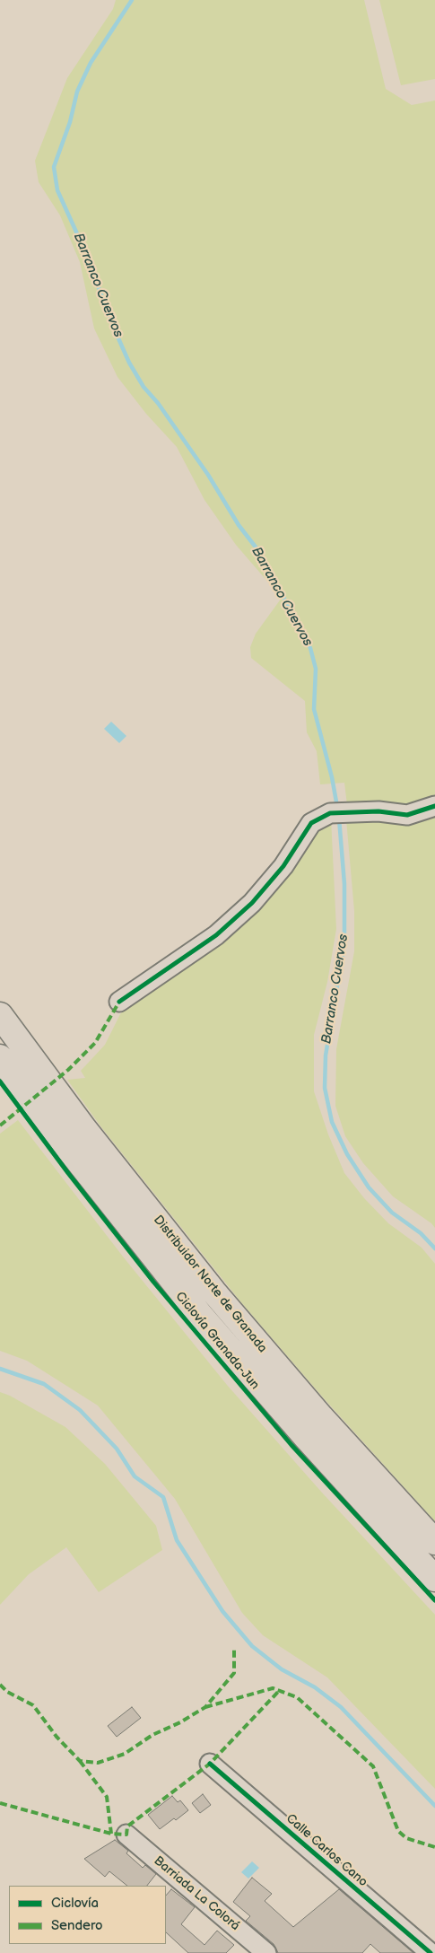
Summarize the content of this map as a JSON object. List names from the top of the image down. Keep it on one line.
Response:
{"streets":{"main road":["Distribuidor Norte de Granada"],"street":["Calle Carlos Cano","Barriada La Colorá"],"cycle path":["Ciclovía Granada-Jun"]},"water":["Barranco Cuervos"],"legend":["Ciclovía","Sendero"]}
